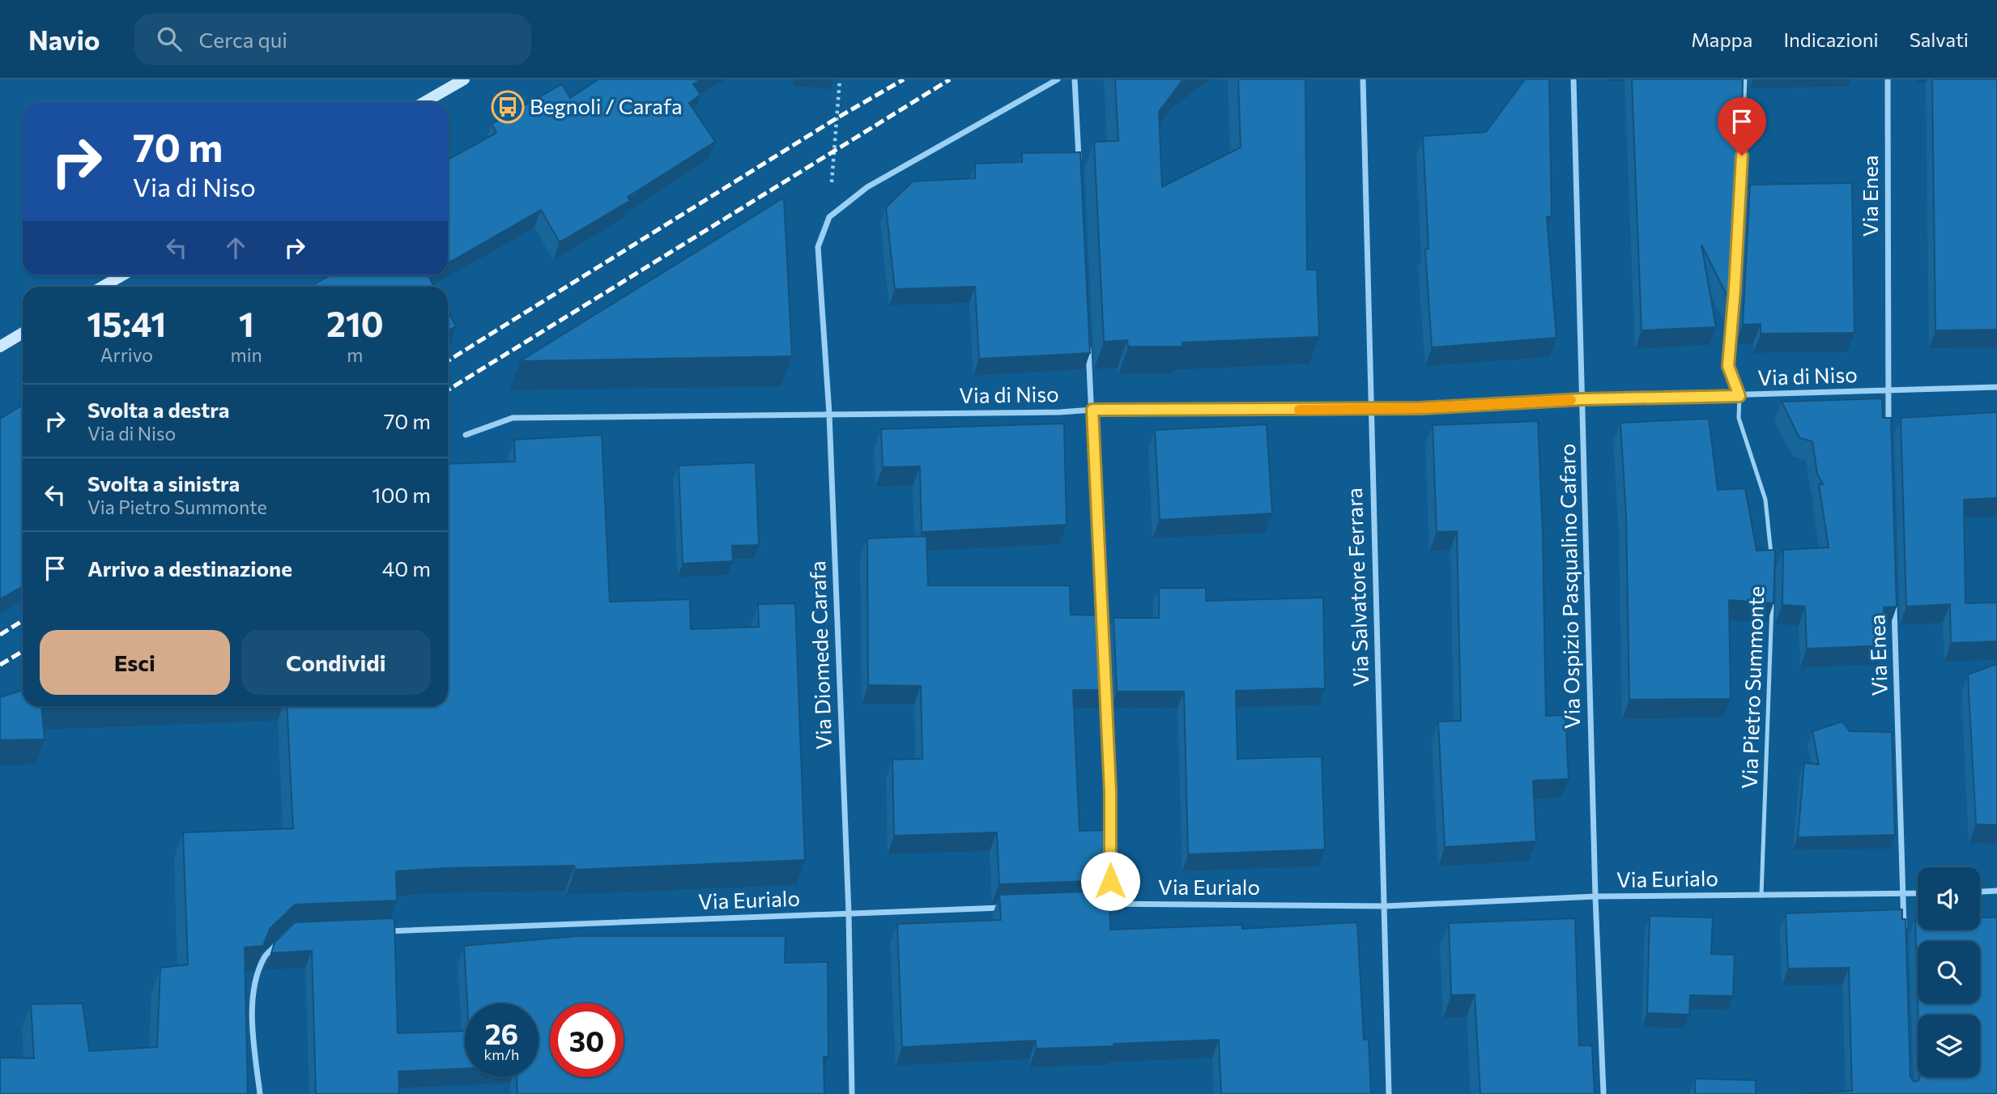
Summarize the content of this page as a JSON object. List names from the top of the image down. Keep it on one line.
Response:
{"streets":{"street":["Via Enea","Via di Niso","Via Ospizio Pasqualino Cafaro","Via Salvatore Ferrara","Via Diomede Carafa","Via Eurialo"],"lane":["Via Pietro Summonte"]},"crossings":[["Via Enea","Via di Niso"],["Via Enea","Via Eurialo"],["Via di Niso","Via Ospizio Pasqualino Cafaro"],["Via di Niso","Via Salvatore Ferrara"],["Via di Niso","Via Diomede Carafa"],["Via di Niso","Via Pietro Summonte"],["Via Ospizio Pasqualino Cafaro","Via Eurialo"],["Via Salvatore Ferrara","Via Eurialo"],["Via Diomede Carafa","Via Eurialo"],["Via Pietro Summonte","Via Eurialo"]],"places":{"bus stop":["Begnoli / Carafa"]},"page":{"header":"Navio","search":"Cerca qui","nav":["Mappa","Indicazioni","Salvati"],"turn":["70 m","Via di Niso"],"eta":["15:41","Arrivo","1","min","210","m"],"list":[{"name":"Svolta a destra","note":"Via di Niso","value":"70 m"},{"name":"Svolta a sinistra","note":"Via Pietro Summonte","value":"100 m"},{"name":"Arrivo a destinazione","value":"40 m"}],"buttons":["Esci","Condividi"],"speed":"26 km/h","limit":"30"}}
